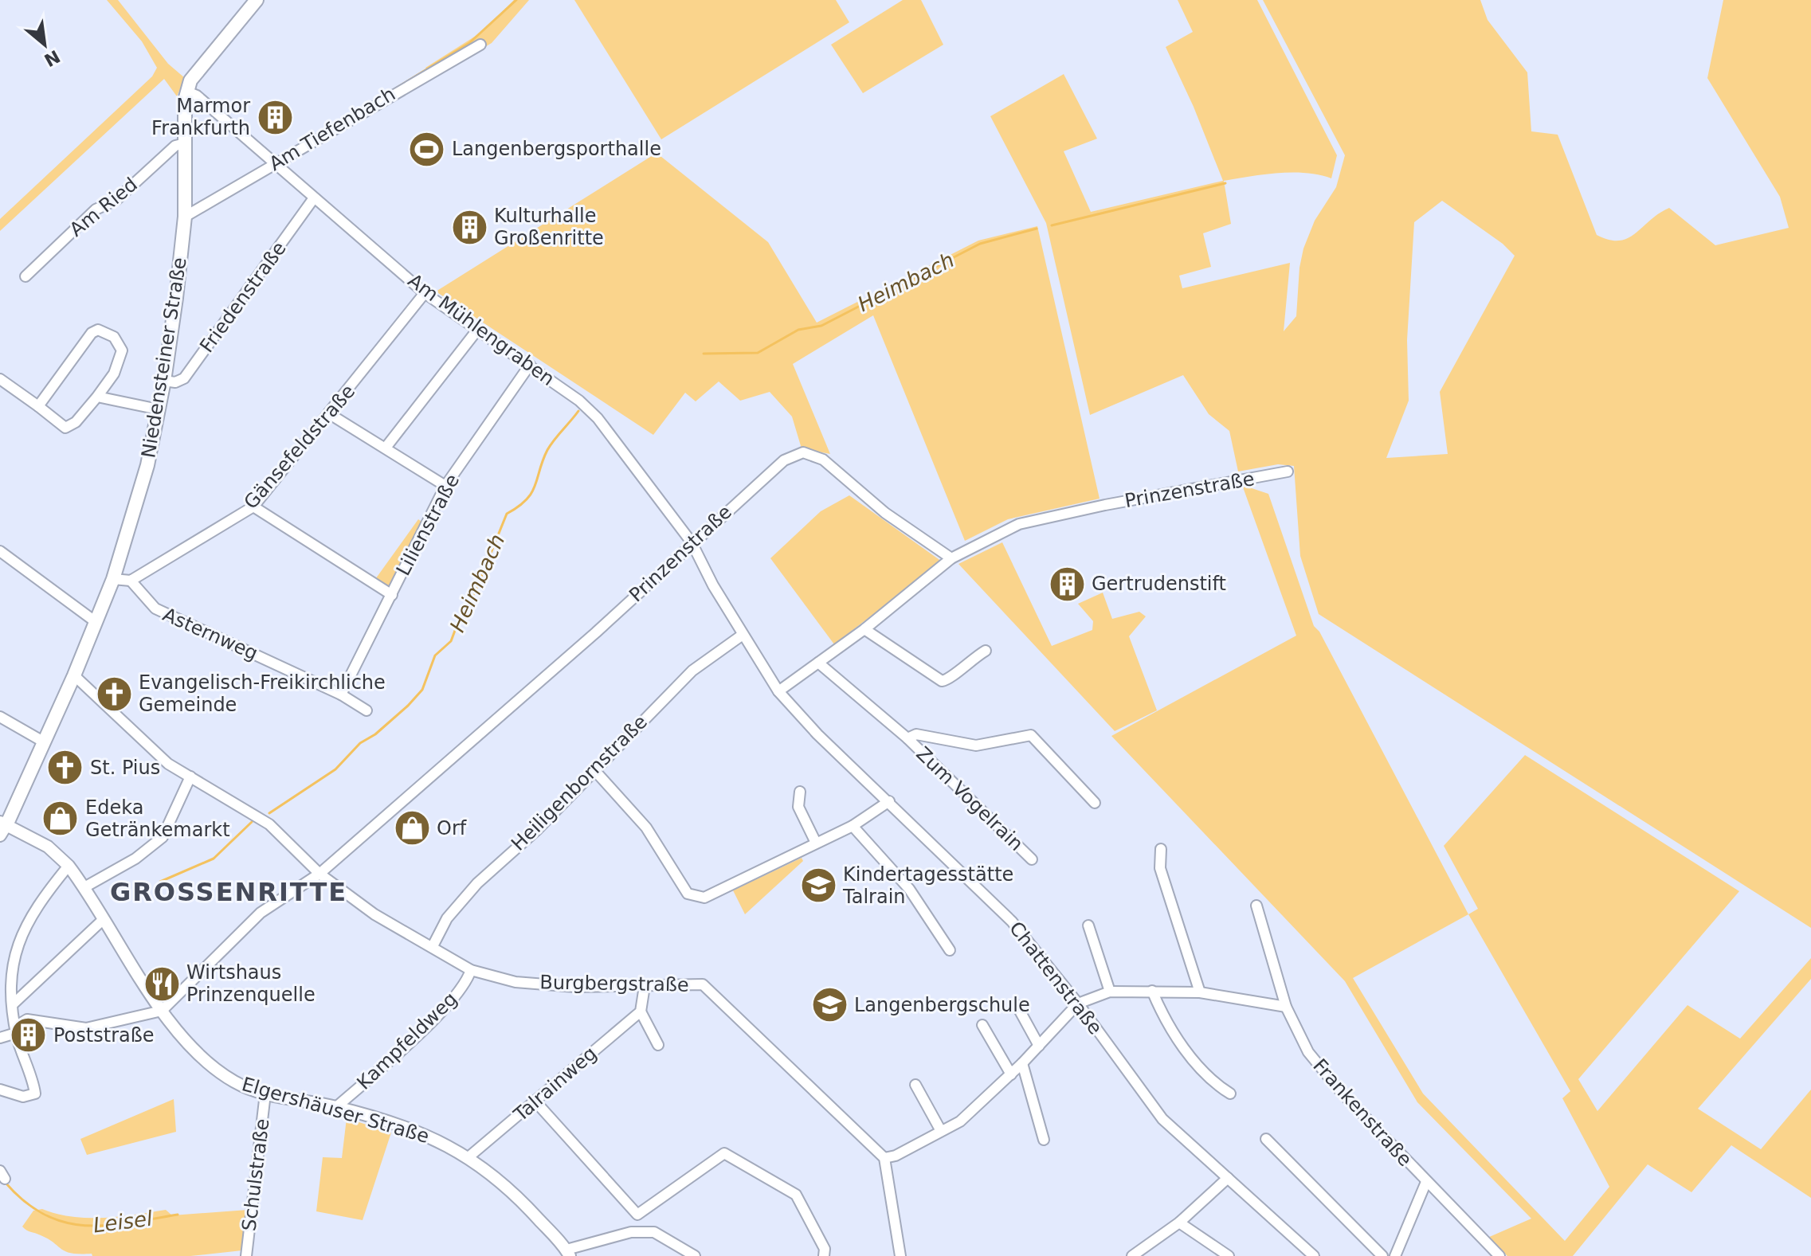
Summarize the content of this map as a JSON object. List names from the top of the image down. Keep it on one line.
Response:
{"streets":{"main road":["Niedensteiner Straße"],"street":["Am Tiefenbach","Am Ried","Friedenstraße","Am Mühlengraben","Gänsefeldstraße","Prinzenstraße","Lilienstraße","Asternweg","Heiligenbornstraße","Zum Vogelrain","Chattenstraße","Burgbergstraße","Kampfeldweg","Talrainweg","Elgershäuser Straße","Frankenstraße","Schulstraße"]},"crossings":[["Am Tiefenbach","Am Mühlengraben"],["Am Tiefenbach","Niedensteiner Straße"],["Am Ried","Niedensteiner Straße"],["Friedenstraße","Am Mühlengraben"],["Friedenstraße","Niedensteiner Straße"],["Am Mühlengraben","Niedensteiner Straße"],["Am Mühlengraben","Gänsefeldstraße"],["Am Mühlengraben","Prinzenstraße"],["Am Mühlengraben","Lilienstraße"],["Am Mühlengraben","Chattenstraße"],["Niedensteiner Straße","Burgbergstraße"],["Niedensteiner Straße","Elgershäuser Straße"],["Gänsefeldstraße","Asternweg"],["Prinzenstraße","Chattenstraße"],["Prinzenstraße","Burgbergstraße"],["Prinzenstraße","Elgershäuser Straße"],["Lilienstraße","Asternweg"],["Heiligenbornstraße","Chattenstraße"],["Heiligenbornstraße","Burgbergstraße"],["Burgbergstraße","Kampfeldweg"],["Kampfeldweg","Elgershäuser Straße"],["Talrainweg","Elgershäuser Straße"],["Elgershäuser Straße","Schulstraße"]],"districts":["GROSSENRITTE"],"water":["Heimbach","Leisel"],"places":{"building":["Marmor Frankfurth","Kulturhalle Großenritte","Gertrudenstift","Poststraße"],"sports":["Langenbergsporthalle"],"church":["Evangelisch-Freikirchliche Gemeinde","St. Pius"],"shop":["Edeka Getränkemarkt","Orf"],"school or university":["Kindertagesstätte Talrain","Langenbergschule"],"restaurant":["Wirtshaus Prinzenquelle"]},"north":"bottom right"}
